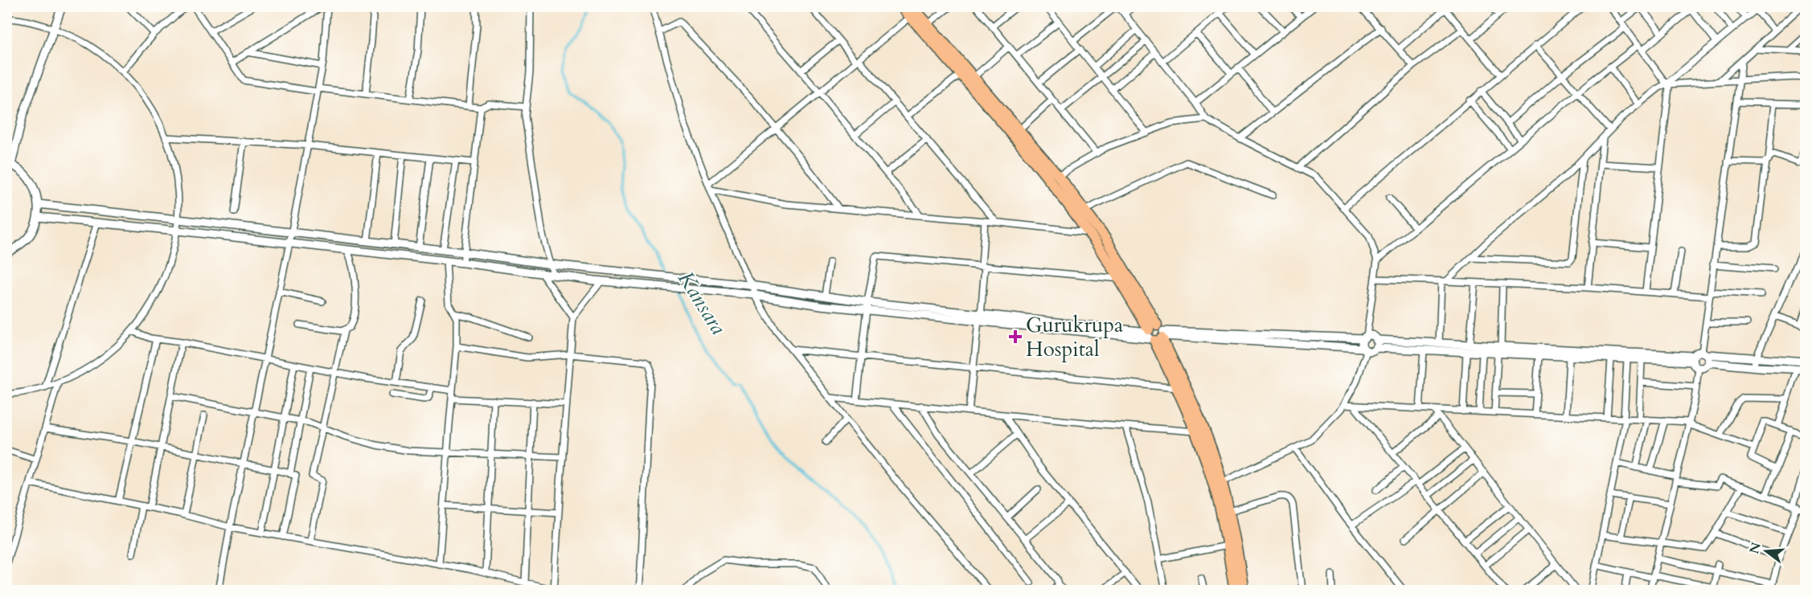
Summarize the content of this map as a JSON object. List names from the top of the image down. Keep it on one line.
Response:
{"water":["Kansara"],"places":{"health":["Gurukrupa Hospital"]},"north":"left"}
